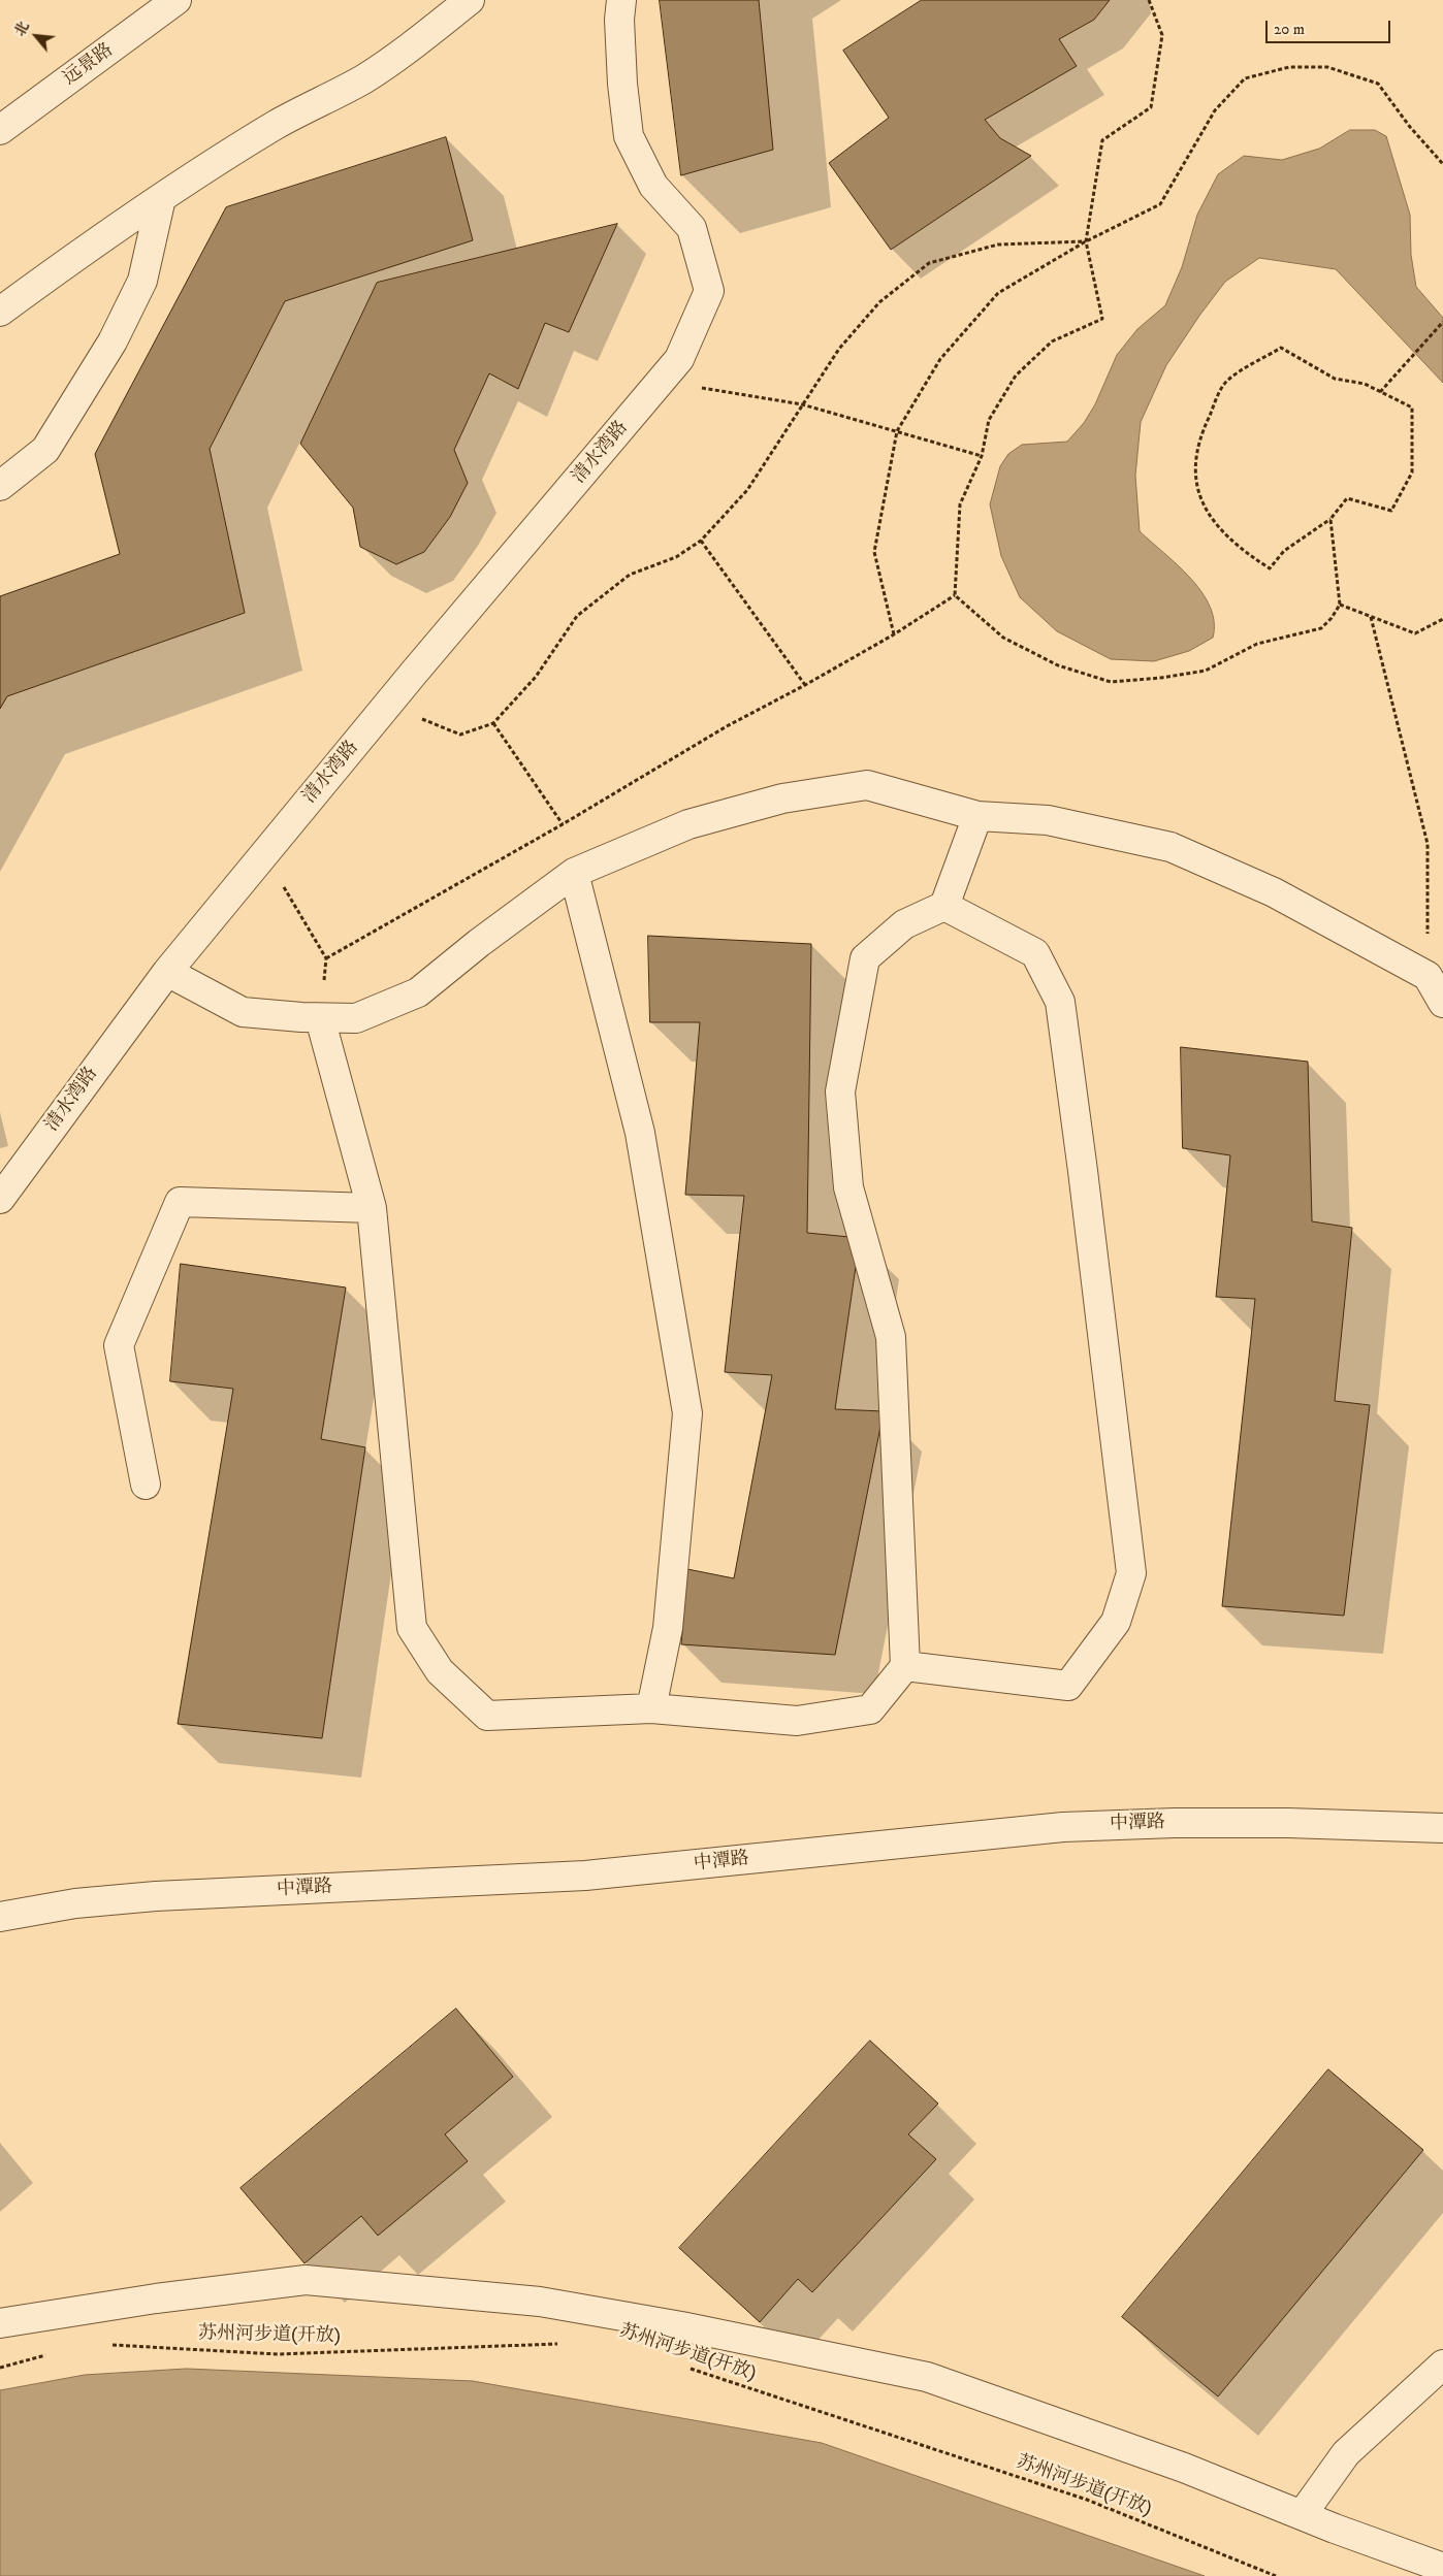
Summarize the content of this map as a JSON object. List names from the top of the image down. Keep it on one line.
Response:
{"streets":{"street":["远景路","清水湾路","中潭路"],"path":["苏州河步道(开放)"]},"scale_bar":"20 m","north":"top left"}
